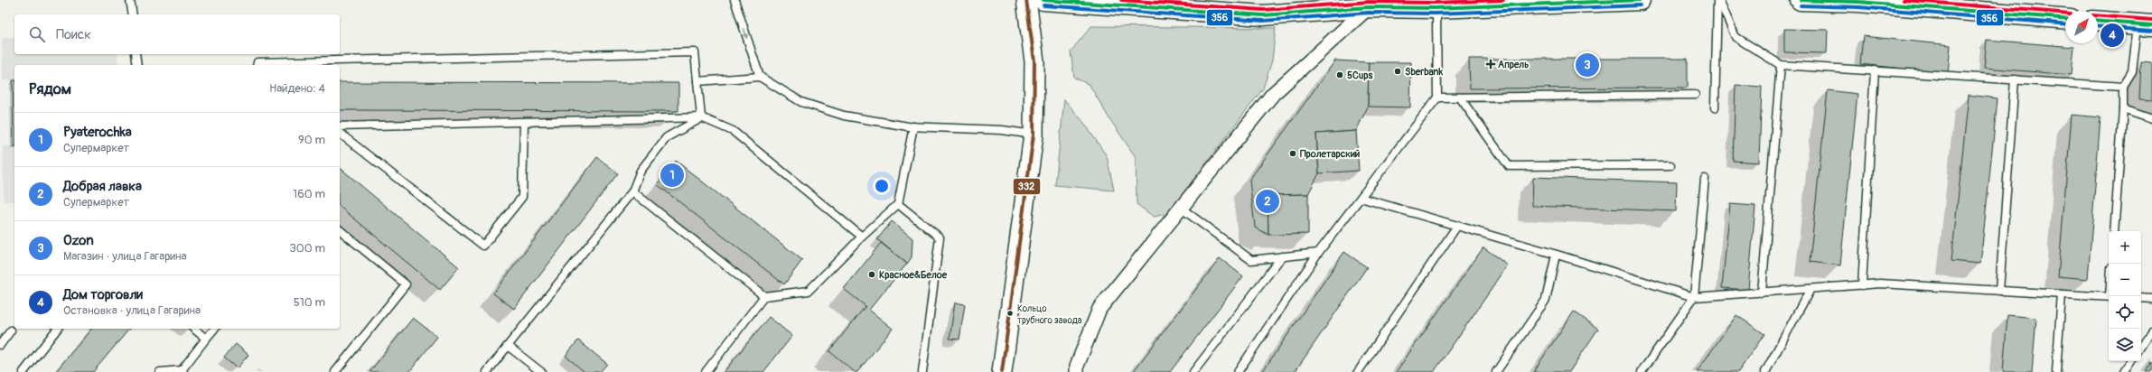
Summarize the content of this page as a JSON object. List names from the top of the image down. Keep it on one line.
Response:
{"places":{"health":["Апрель"],"other":["Sberbank","5Cups","Пролетарский","Красное&Белое","Кольцо трубного завода"]},"lines":["transit line 332","transit line 356"],"north":"top right","page":{"search":"Поиск","pins":["4","3","1","2"],"heading":["Рядом","Найдено: 4"],"list":[{"mark":"1","name":"Pyaterochka","note":"Супермаркет","value":"90 m"},{"mark":"2","name":"Добрая лавка","note":"Супермаркет","value":"160 m"},{"mark":"3","name":"Ozon","note":"Магазин · улица Гагарина","value":"300 m"},{"mark":"4","name":"Дом торговли","note":"Остановка · улица Гагарина","value":"510 m"}],"map_buttons":["+","−"]}}
